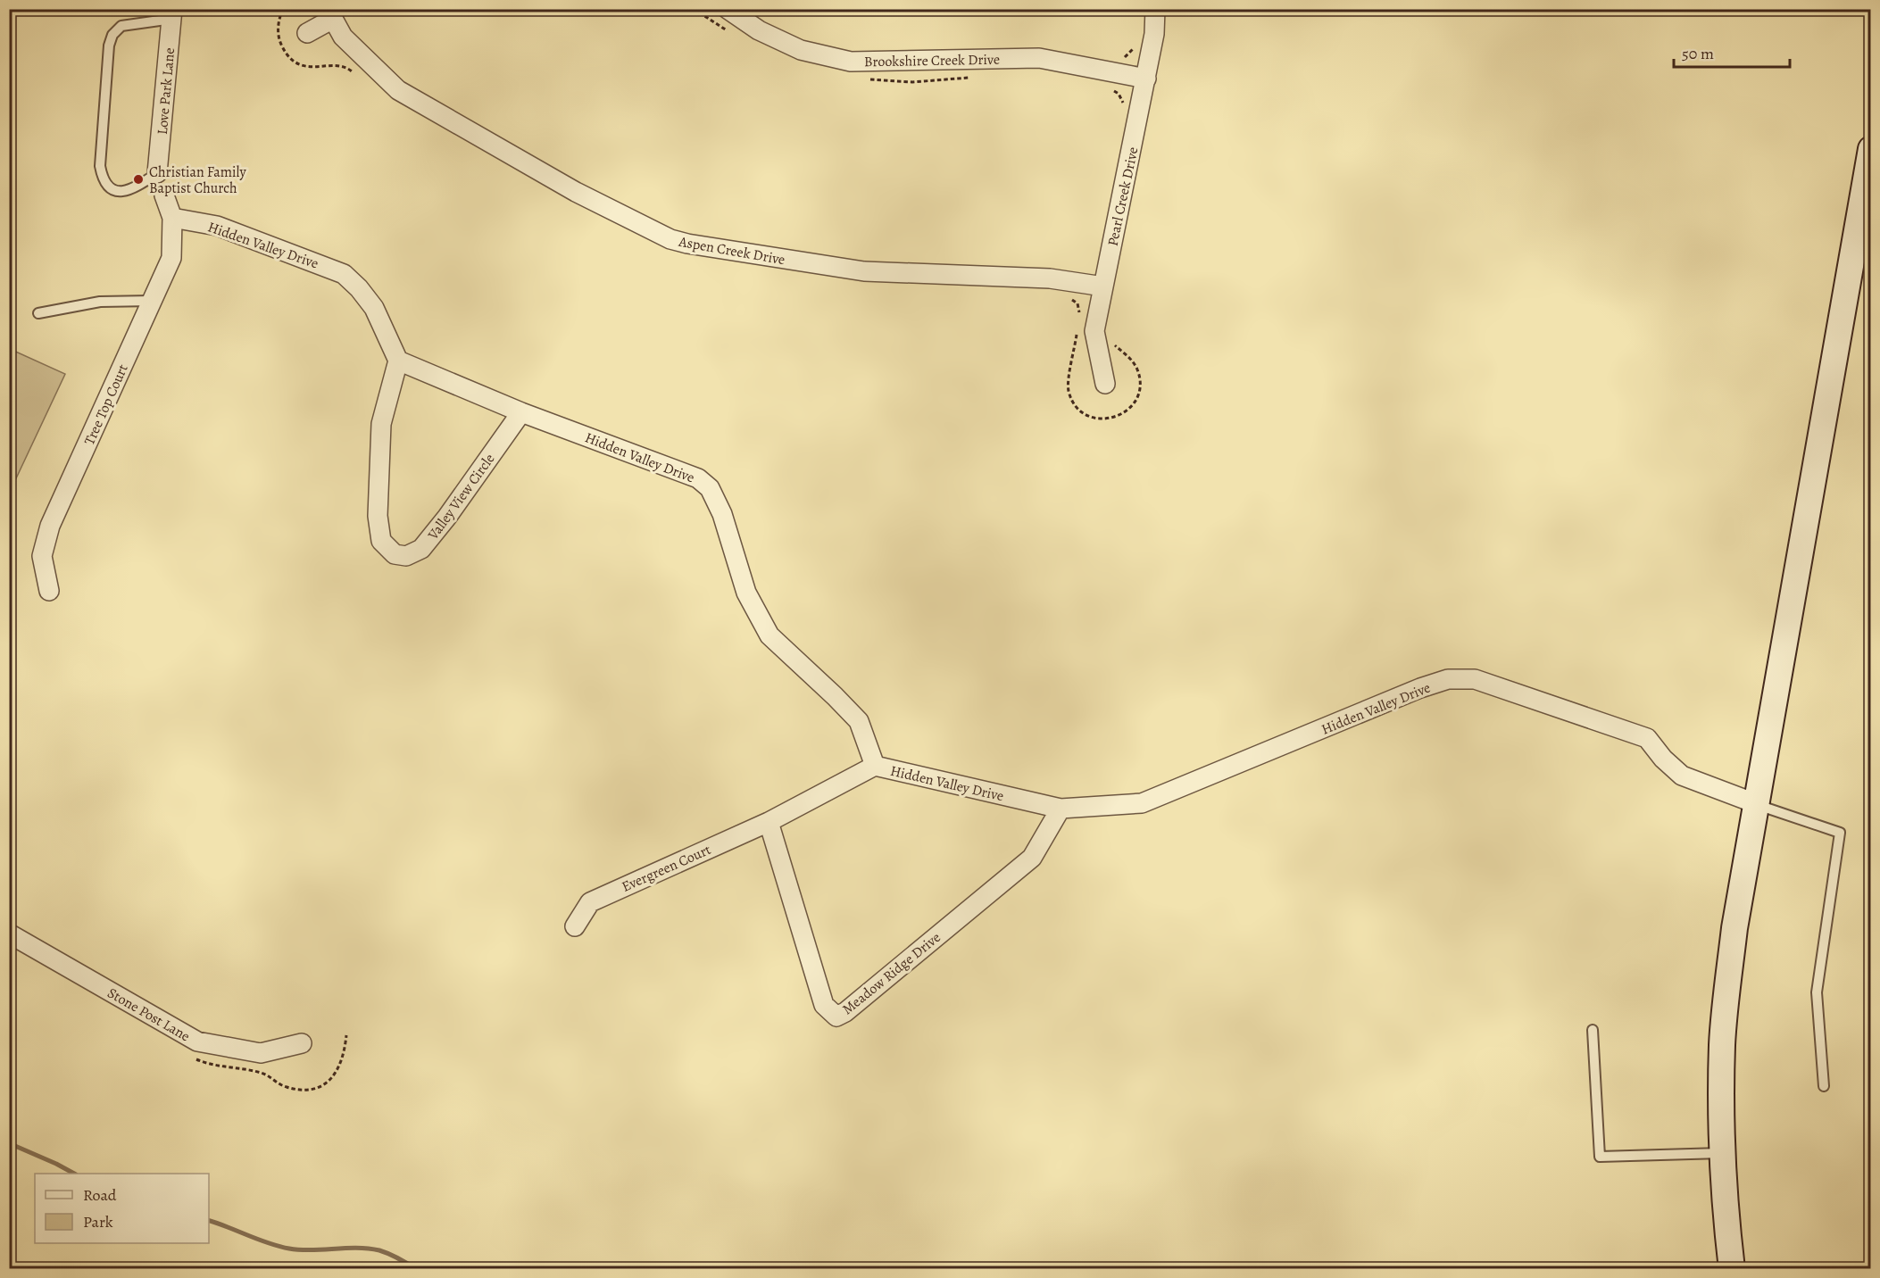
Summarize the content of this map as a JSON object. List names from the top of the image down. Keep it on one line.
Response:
{"streets":{"street":["Brookshire Creek Drive","Love Park Lane","Pearl Creek Drive","Hidden Valley Drive","Aspen Creek Drive","Tree Top Court","Valley View Circle","Evergreen Court","Meadow Ridge Drive","Stone Post Lane"]},"crossings":[["Brookshire Creek Drive","Pearl Creek Drive"],["Pearl Creek Drive","Aspen Creek Drive"],["Hidden Valley Drive","Tree Top Court"],["Hidden Valley Drive","Valley View Circle"],["Hidden Valley Drive","Meadow Ridge Drive"],["Evergreen Court","Meadow Ridge Drive"]],"places":["Christian Family Baptist Church"],"legend":["Road","Park"],"scale_bar":"50 m"}
